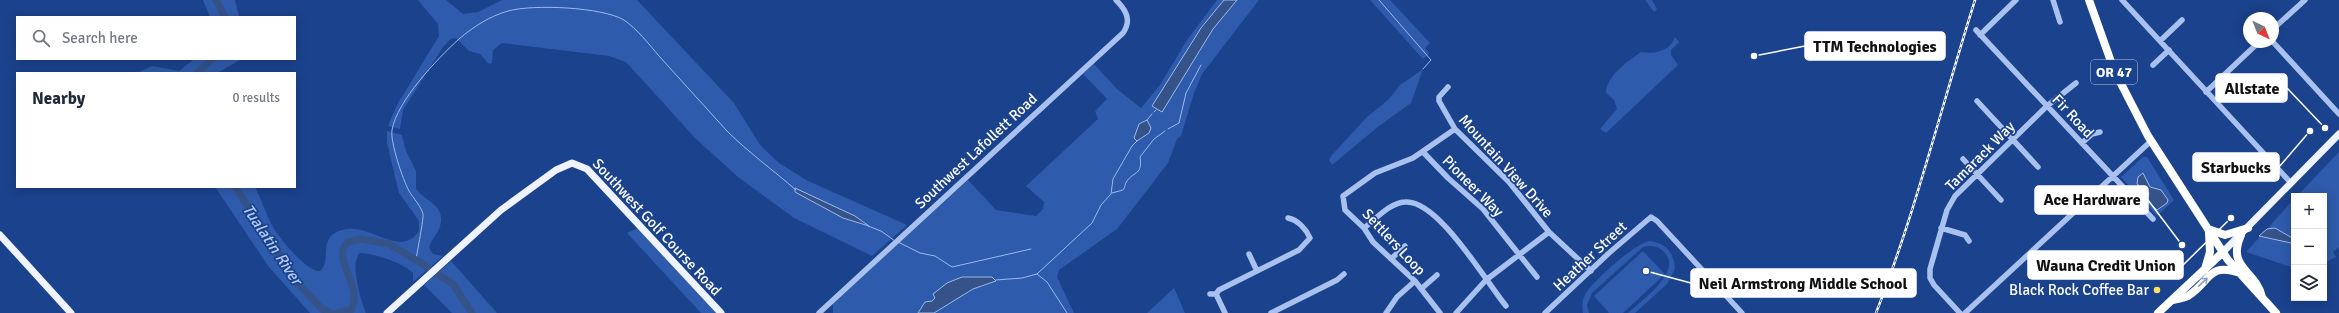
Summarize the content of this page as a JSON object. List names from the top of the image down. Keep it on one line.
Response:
{"streets":{"highway":["OR 47"],"main road":["Southwest Golf Course Road"],"street":["Fir Road","Southwest Lafollett Road","Tamarack Way","Mountain View Drive","Pioneer Way","Settlers Loop","Heather Street"]},"crossings":[["Fir Road","Tamarack Way"],["Mountain View Drive","Settlers Loop"],["Mountain View Drive","Heather Street"],["Pioneer Way","Settlers Loop"]],"water":["Tualatin River"],"places":["TTM Technologies","Allstate","Starbucks","Wauna Credit Union","Ace Hardware","Neil Armstrong Middle School","Black Rock Coffee Bar"],"north":"bottom right","page":{"search":"Search here","heading":["Nearby","0 results"],"map_buttons":["+","−"]}}
